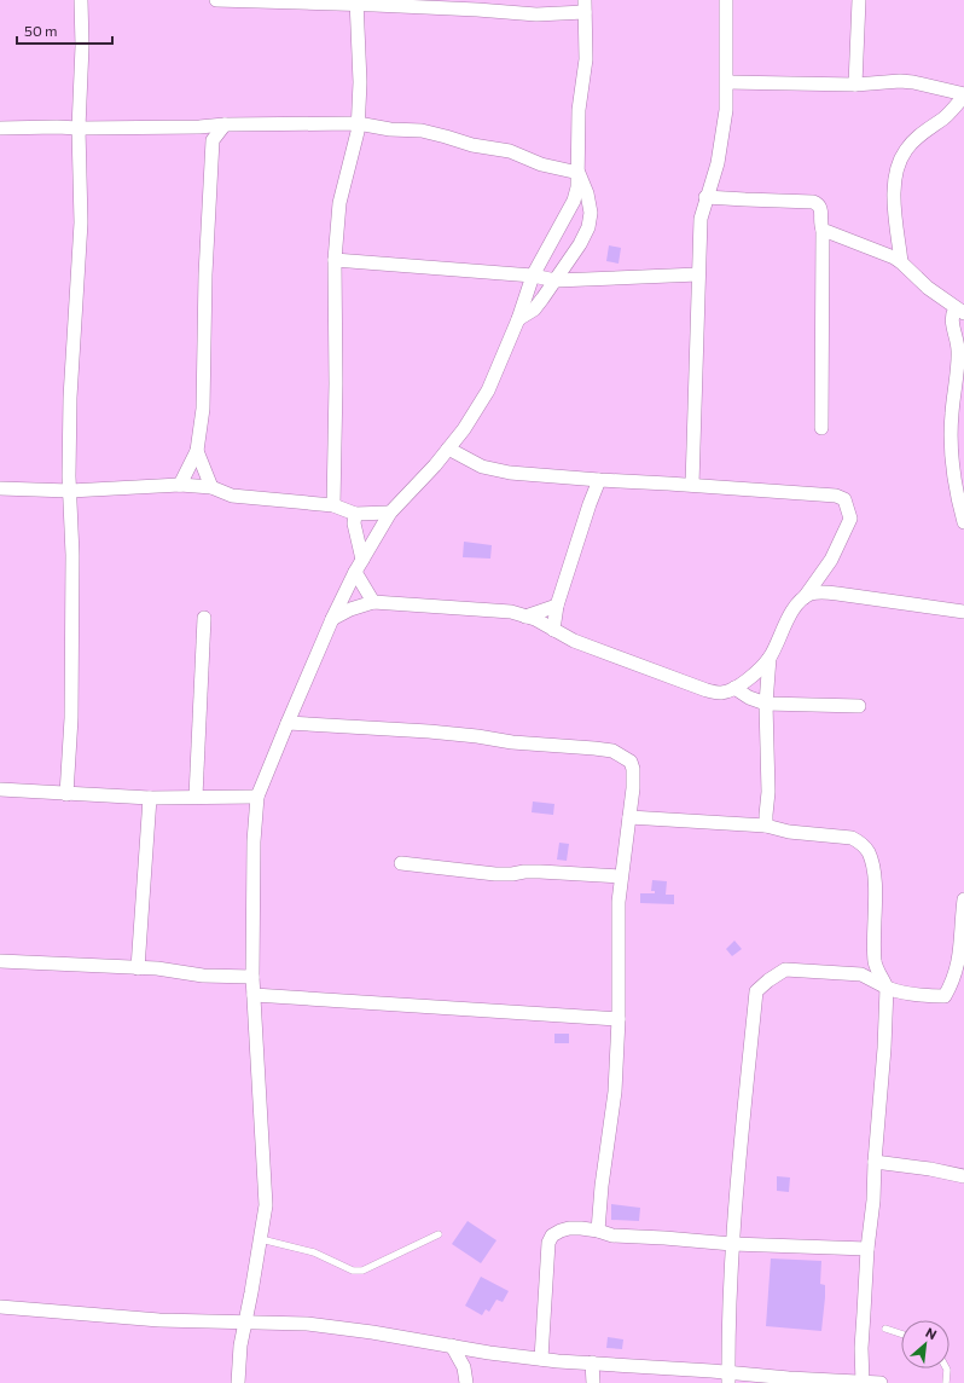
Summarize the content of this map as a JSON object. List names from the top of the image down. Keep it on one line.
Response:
{"scale_bar":"50 m","north":"top right"}
